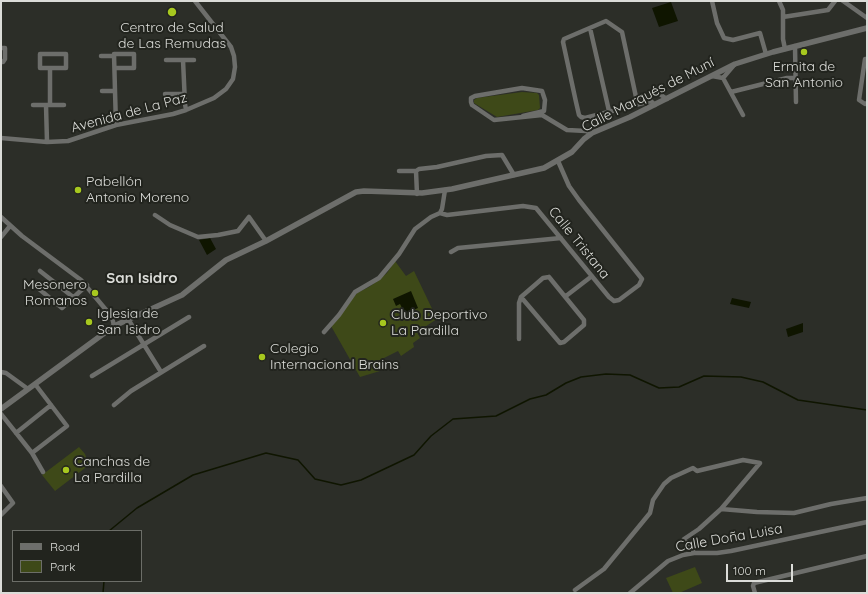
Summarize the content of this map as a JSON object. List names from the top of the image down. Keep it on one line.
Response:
{"streets":{"street":["Calle Marqués de Muní","Avenida de La Paz","Calle Tristana","Calle Doña Luisa"]},"crossings":[["Calle Marqués de Muní","Calle Tristana"]],"districts":["San Isidro"],"places":["Centro de Salud de Las Remudas","Ermita de San Antonio","Pabellón Antonio Moreno","Mesonero Romanos","Iglesia de San Isidro","Club Deportivo La Pardilla","Colegio Internacional Brains","Canchas de La Pardilla"],"legend":["Road","Park"],"scale_bar":"100 m"}
